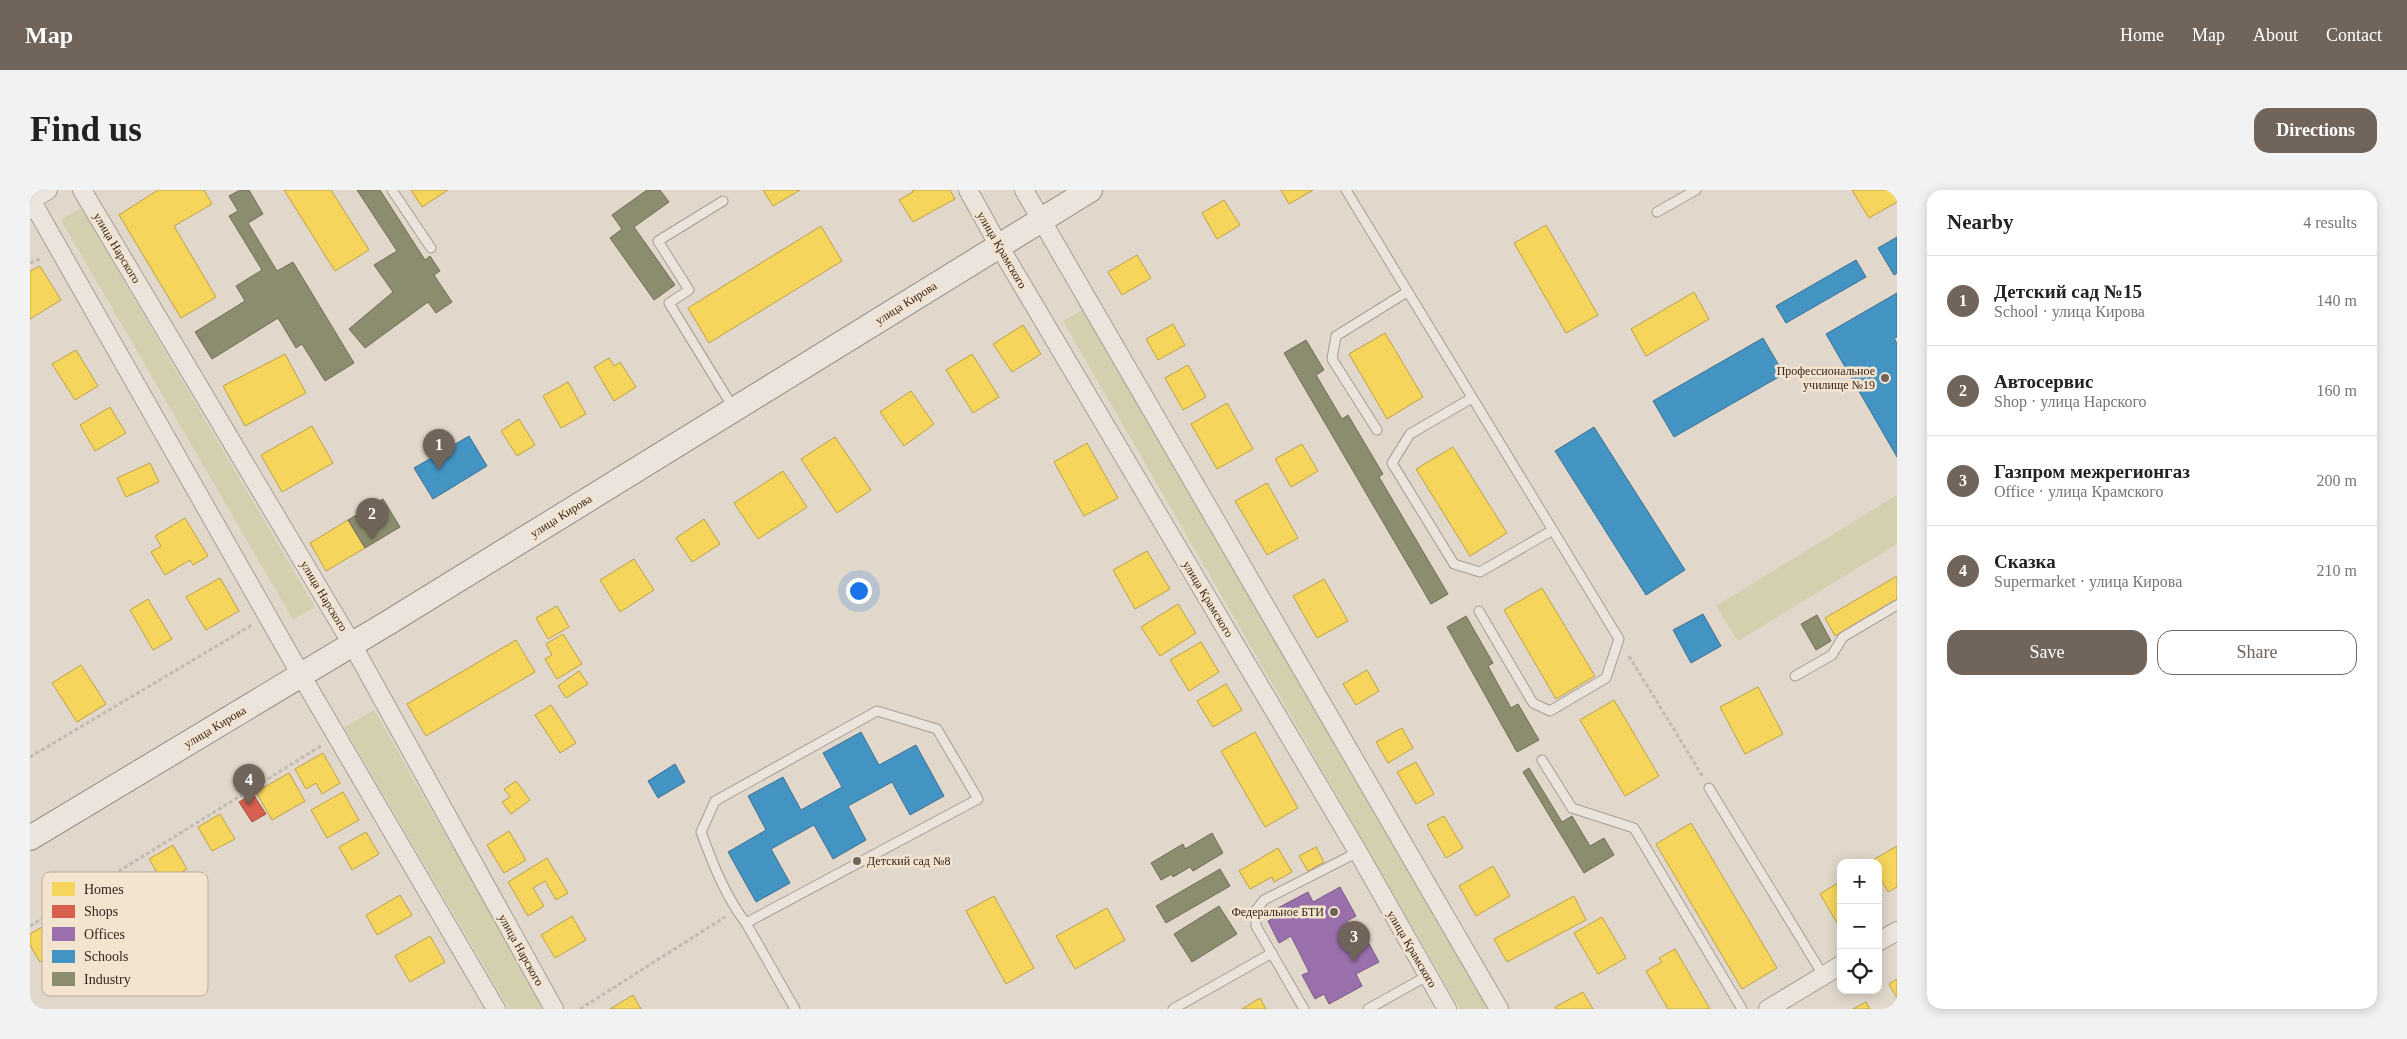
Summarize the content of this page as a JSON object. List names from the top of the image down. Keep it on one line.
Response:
{"streets":{"main road":["улица Кирова"],"street":["улица Нарского","улица Крамского"]},"crossings":[["улица Нарского","улица Кирова"],["улица Крамского","улица Кирова"]],"places":["Профессиональное училище №19","Детский сад №8","Федеральное БТИ"],"legend":["Homes","Shops","Offices","Schools","Industry"],"page":{"header":"Map","nav":["Home","Map","About","Contact"],"buttons":["Directions",["Save","Share"]],"title":"Find us","heading":["Nearby","4 results"],"list":[{"mark":"1","name":"Детский сад №15","note":"School · улица Кирова","value":"140 m"},{"mark":"2","name":"Автосервис","note":"Shop · улица Нарского","value":"160 m"},{"mark":"3","name":"Газпром межрегионгаз","note":"Office · улица Крамского","value":"200 m"},{"mark":"4","name":"Сказка","note":"Supermarket · улица Кирова","value":"210 m"}],"pins":["1","2","4","3"],"map_buttons":["+","−"]}}
